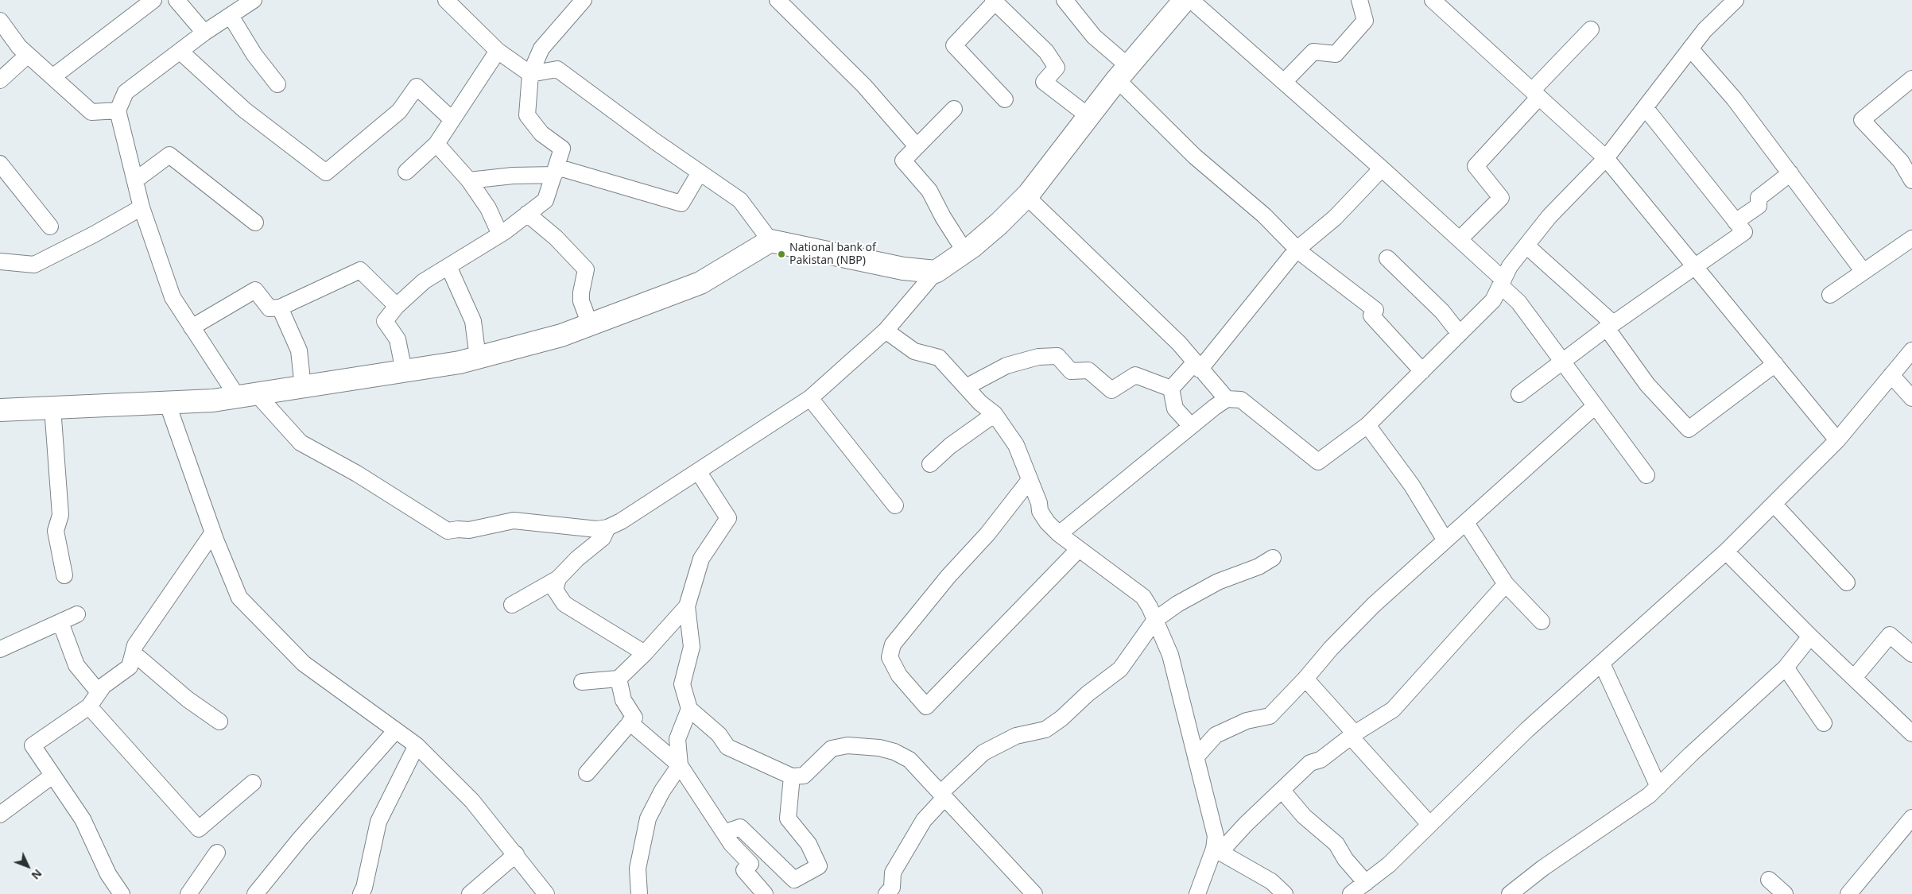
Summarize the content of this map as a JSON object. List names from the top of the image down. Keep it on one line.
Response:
{"places":["National bank of Pakistan (NBP)"],"north":"bottom right"}
